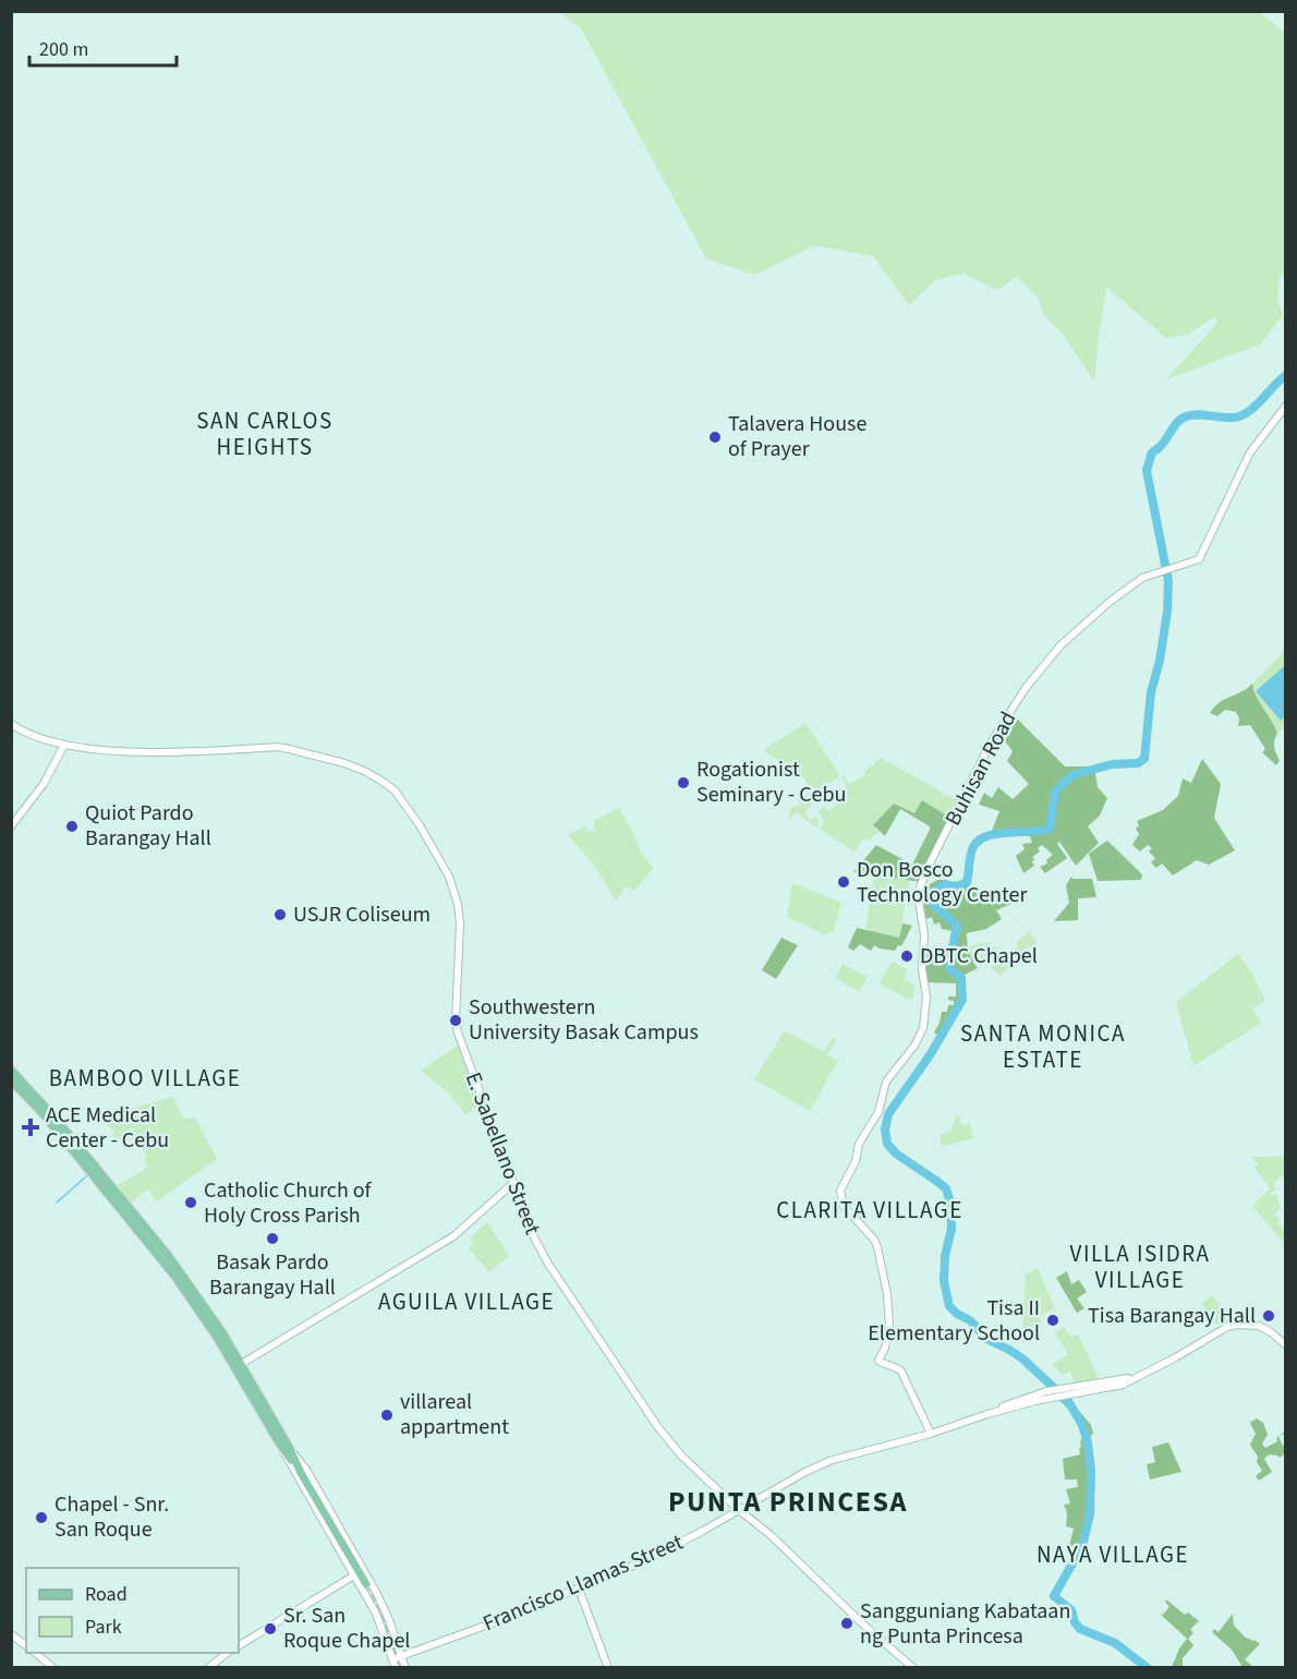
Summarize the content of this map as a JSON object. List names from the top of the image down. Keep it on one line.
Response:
{"streets":{"street":["Buhisan Road","E. Sabellano Street","Francisco Llamas Street"]},"crossings":[["Buhisan Road","Francisco Llamas Street"],["E. Sabellano Street","Francisco Llamas Street"]],"districts":["SAN CARLOS HEIGHTS","SANTA MONICA ESTATE","BAMBOO VILLAGE","CLARITA VILLAGE","VILLA ISIDRA VILLAGE","AGUILA VILLAGE","PUNTA PRINCESA","NAYA VILLAGE"],"places":{"other":["Talavera House of Prayer","Rogationist Seminary - Cebu","Quiot Pardo Barangay Hall","Don Bosco Technology Center","USJR Coliseum","DBTC Chapel","Southwestern University Basak Campus","Catholic Church of Holy Cross Parish","Basak Pardo Barangay Hall","Tisa Barangay Hall","Tisa II Elementary School","villareal appartment","Chapel - Snr. San Roque","Sangguniang Kabataan ng Punta Princesa","Sr. San Roque Chapel"],"health":["ACE Medical Center - Cebu"]},"legend":["Road","Park"],"scale_bar":"200 m"}
